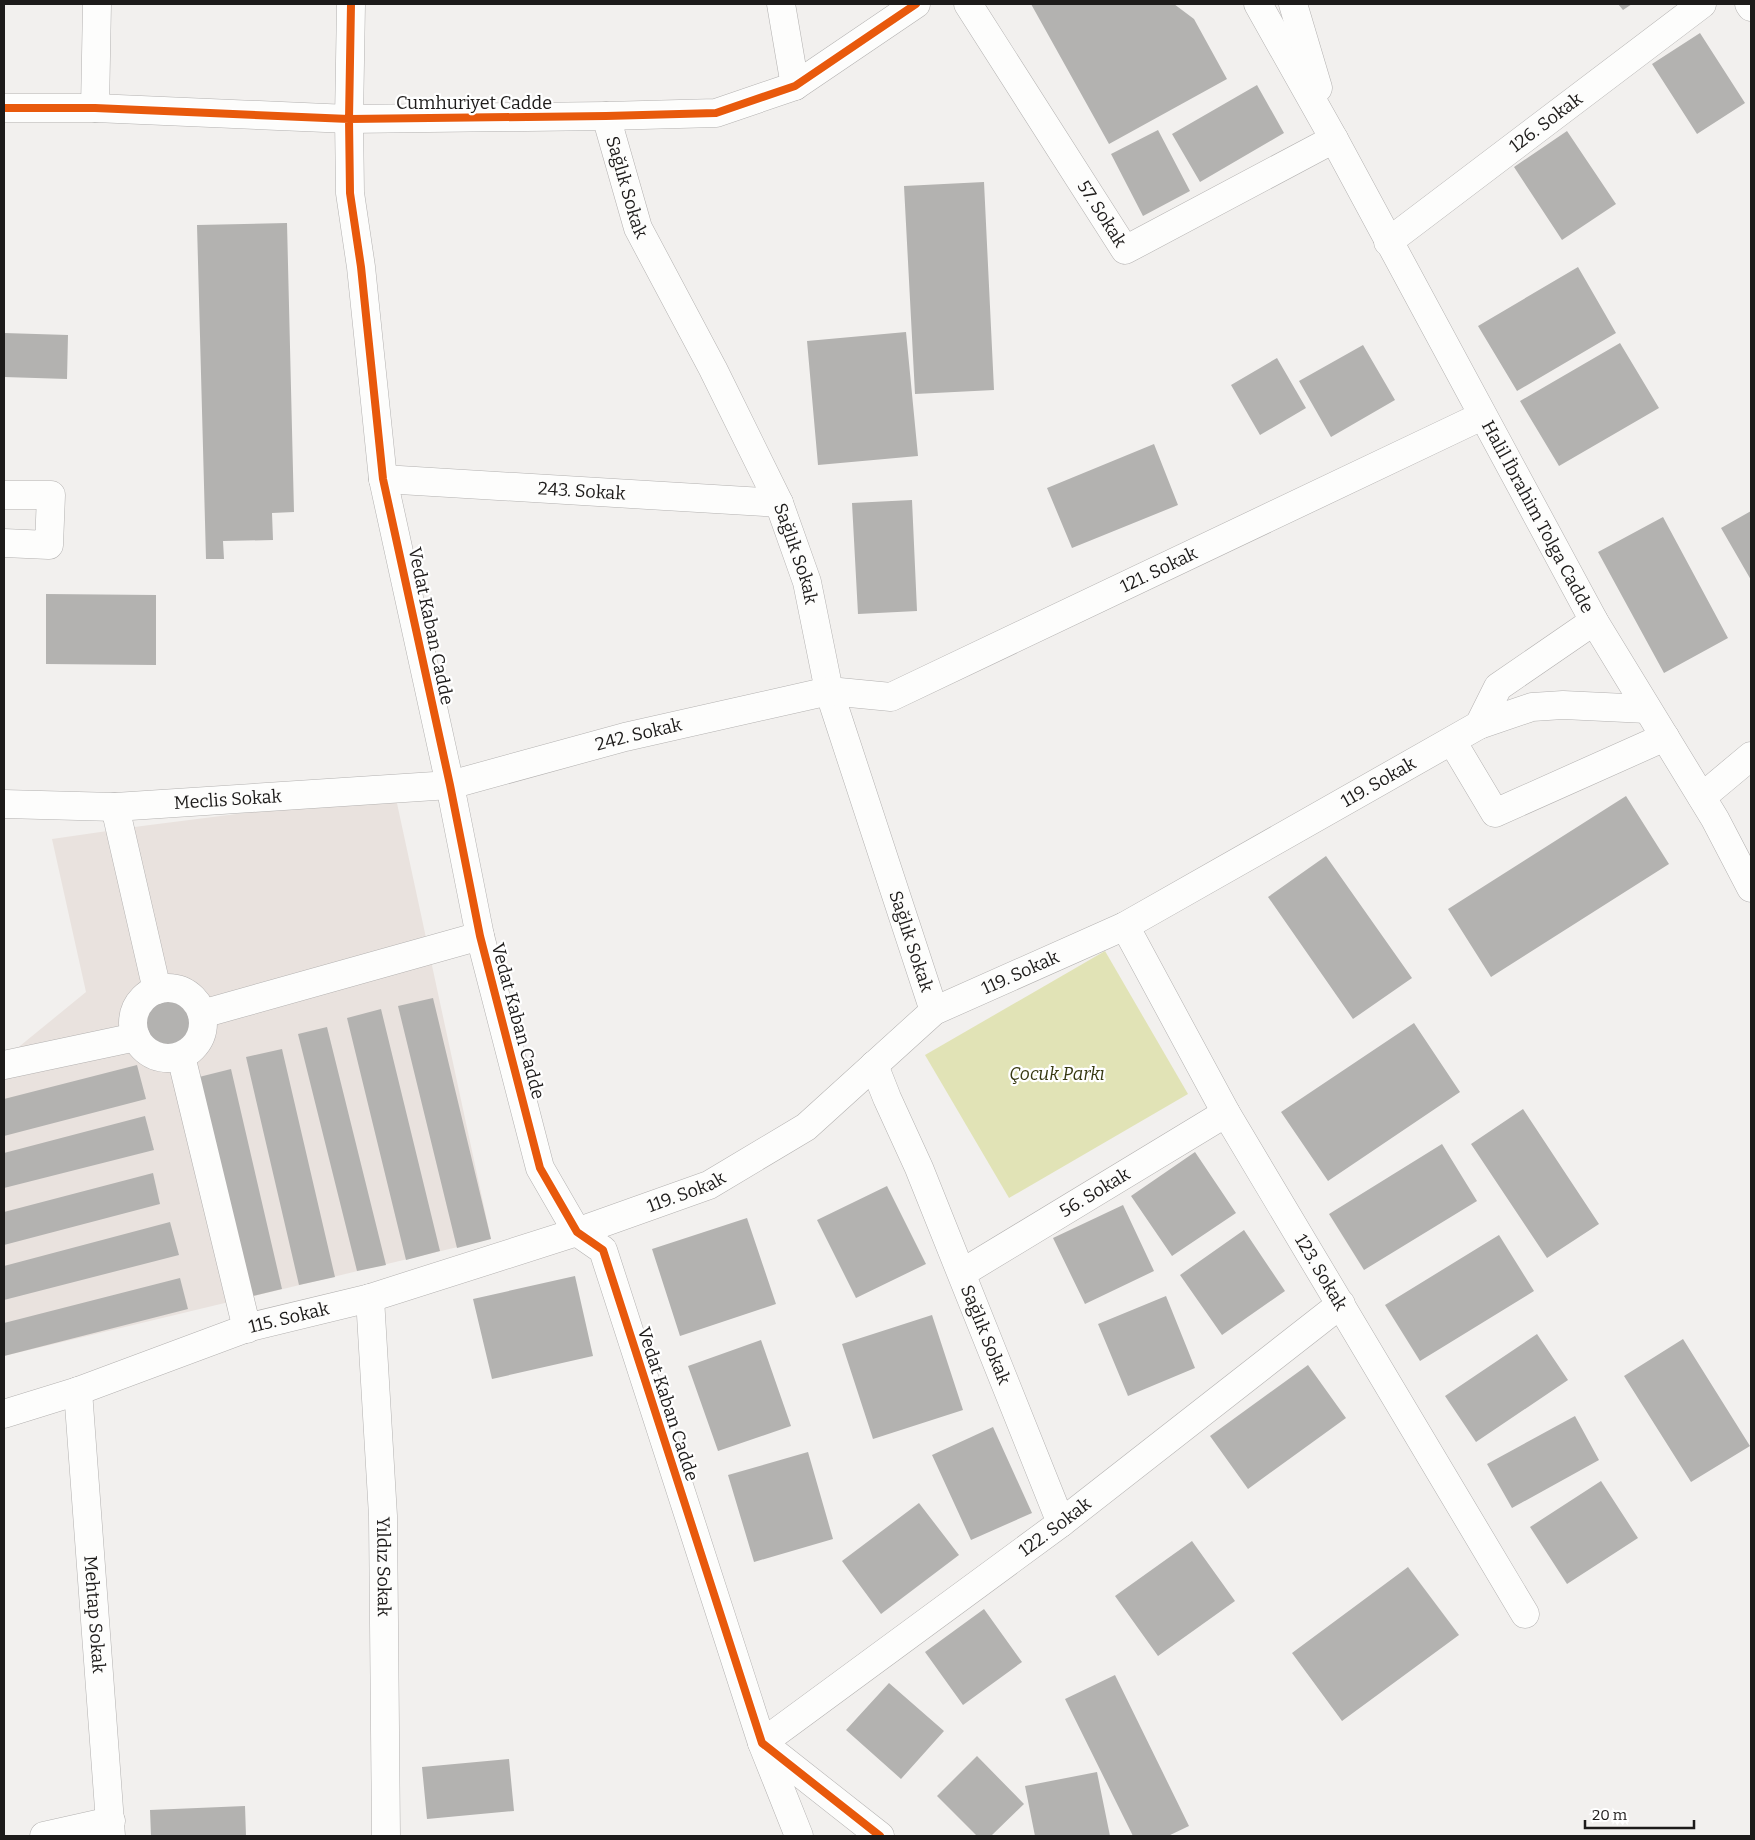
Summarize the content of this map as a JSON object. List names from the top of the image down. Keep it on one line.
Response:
{"streets":{"street":["Cumhuriyet Cadde","126. Sokak","Sağlık Sokak","57. Sokak","243. Sokak","Halil İbrahim Tolga Cadde","121. Sokak","Vedat Kaban Cadde","242. Sokak","119. Sokak","Meclis Sokak","56. Sokak","123. Sokak","115. Sokak","122. Sokak","Yıldız Sokak","Mehtap Sokak"]},"crossings":[["Cumhuriyet Cadde","Sağlık Sokak"],["Cumhuriyet Cadde","Vedat Kaban Cadde"],["126. Sokak","Halil İbrahim Tolga Cadde"],["Sağlık Sokak","243. Sokak"],["Sağlık Sokak","121. Sokak"],["Sağlık Sokak","242. Sokak"],["Sağlık Sokak","119. Sokak"],["Sağlık Sokak","56. Sokak"],["Sağlık Sokak","122. Sokak"],["57. Sokak","Halil İbrahim Tolga Cadde"],["243. Sokak","Vedat Kaban Cadde"],["Halil İbrahim Tolga Cadde","121. Sokak"],["Halil İbrahim Tolga Cadde","119. Sokak"],["121. Sokak","242. Sokak"],["Vedat Kaban Cadde","242. Sokak"],["Vedat Kaban Cadde","119. Sokak"],["Vedat Kaban Cadde","Meclis Sokak"],["Vedat Kaban Cadde","115. Sokak"],["Vedat Kaban Cadde","122. Sokak"],["242. Sokak","Meclis Sokak"],["119. Sokak","123. Sokak"],["119. Sokak","115. Sokak"],["56. Sokak","123. Sokak"],["123. Sokak","122. Sokak"],["115. Sokak","Yıldız Sokak"],["115. Sokak","Mehtap Sokak"]],"parks":["Çocuk Parkı"],"scale_bar":"20 m"}
